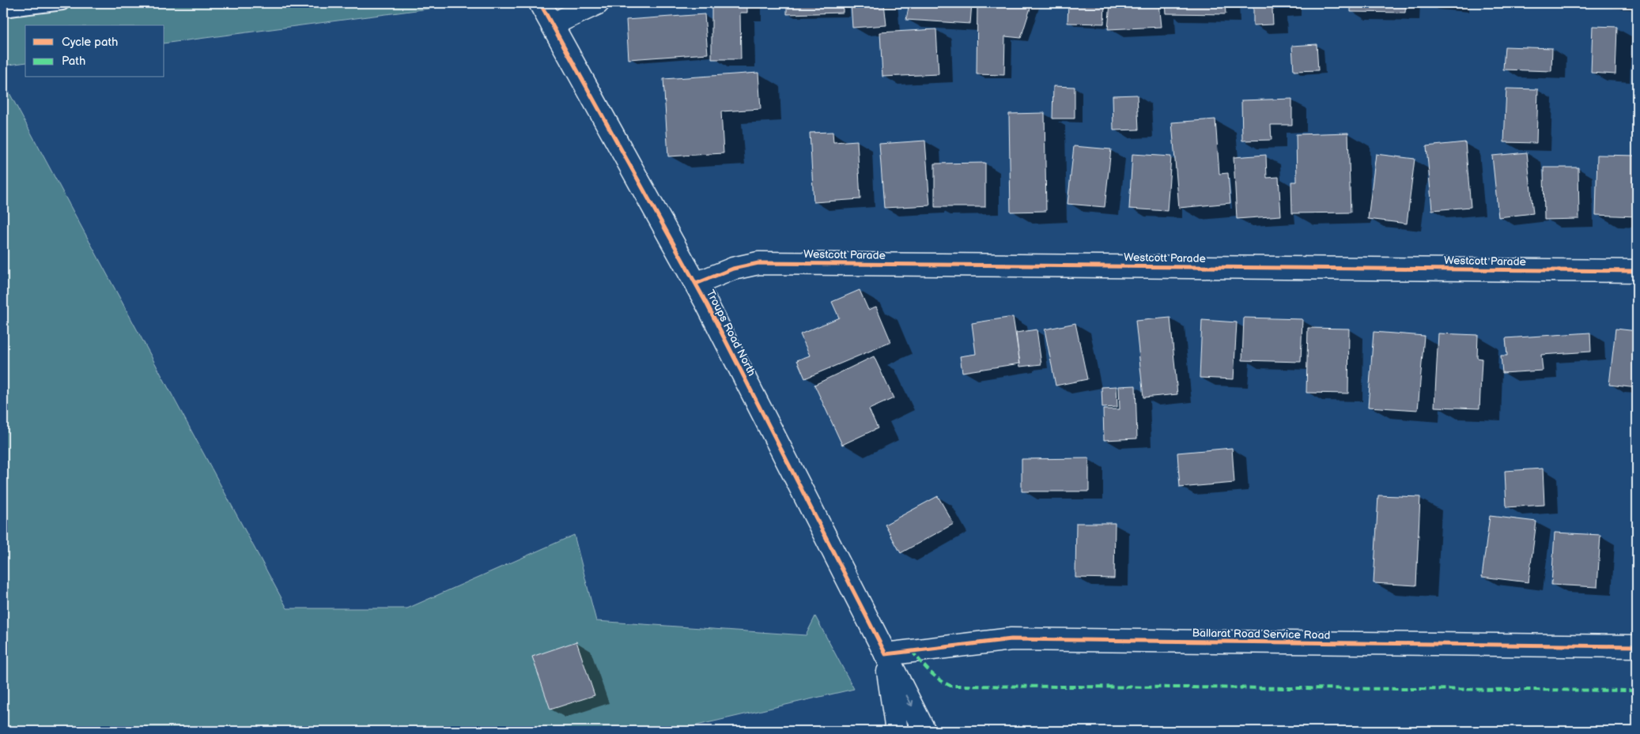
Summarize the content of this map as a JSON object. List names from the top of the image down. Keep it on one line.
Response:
{"streets":{"main road":["Westcott Parade","Troups Road North","Ballarat Road Service Road"]},"crossings":[["Westcott Parade","Troups Road North"],["Troups Road North","Ballarat Road Service Road"]],"legend":["Cycle path","Path"]}
